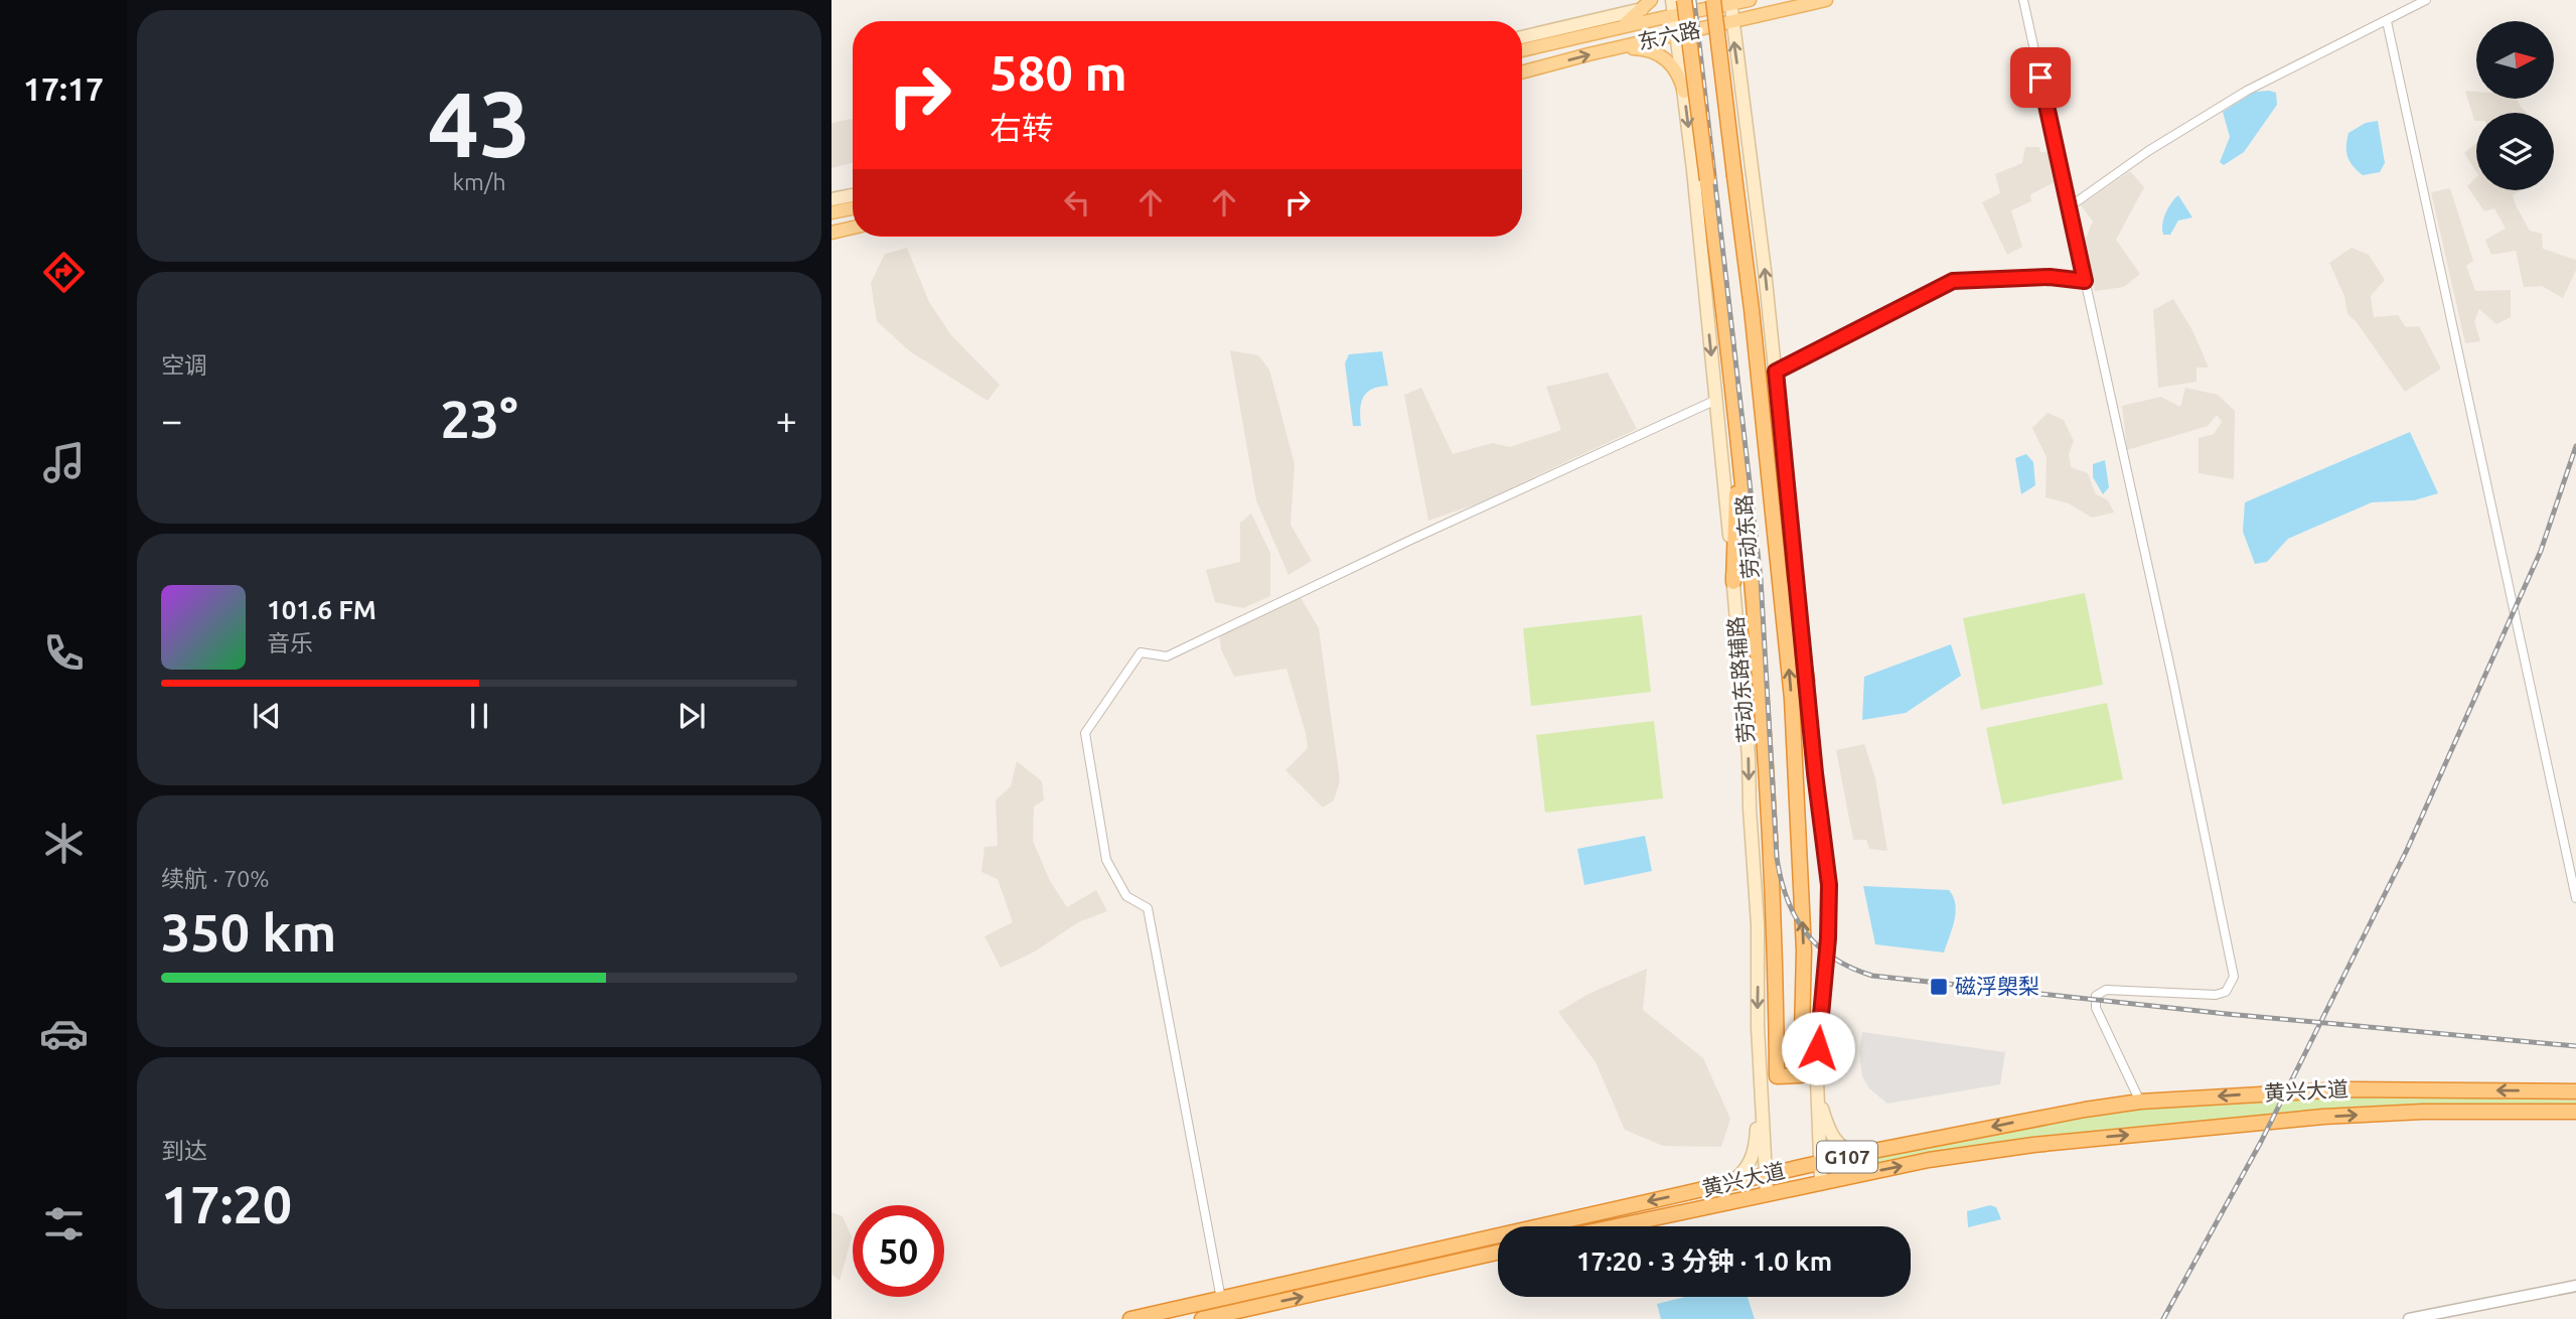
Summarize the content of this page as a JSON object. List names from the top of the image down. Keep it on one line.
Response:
{"streets":{"highway":["劳动东路","黄兴大道","G107"],"main road":["东六路","劳动东路辅路"]},"crossings":[["东六路","劳动东路辅路"],["劳动东路辅路","黄兴大道"]],"places":{"transit":["磁浮㮾梨"]},"north":"right","page":{"tabs":"17:17","tile":[["43","km/h"],"空调",["续航 · 70%","350 km"],["到达","17:20"]],"turn":["580 m","右转"],"heat":["−","23°","+"],"song":["101.6 FM","音乐"],"limit":"50","trip":"17:20 · 3 分钟 · 1.0 km"}}
